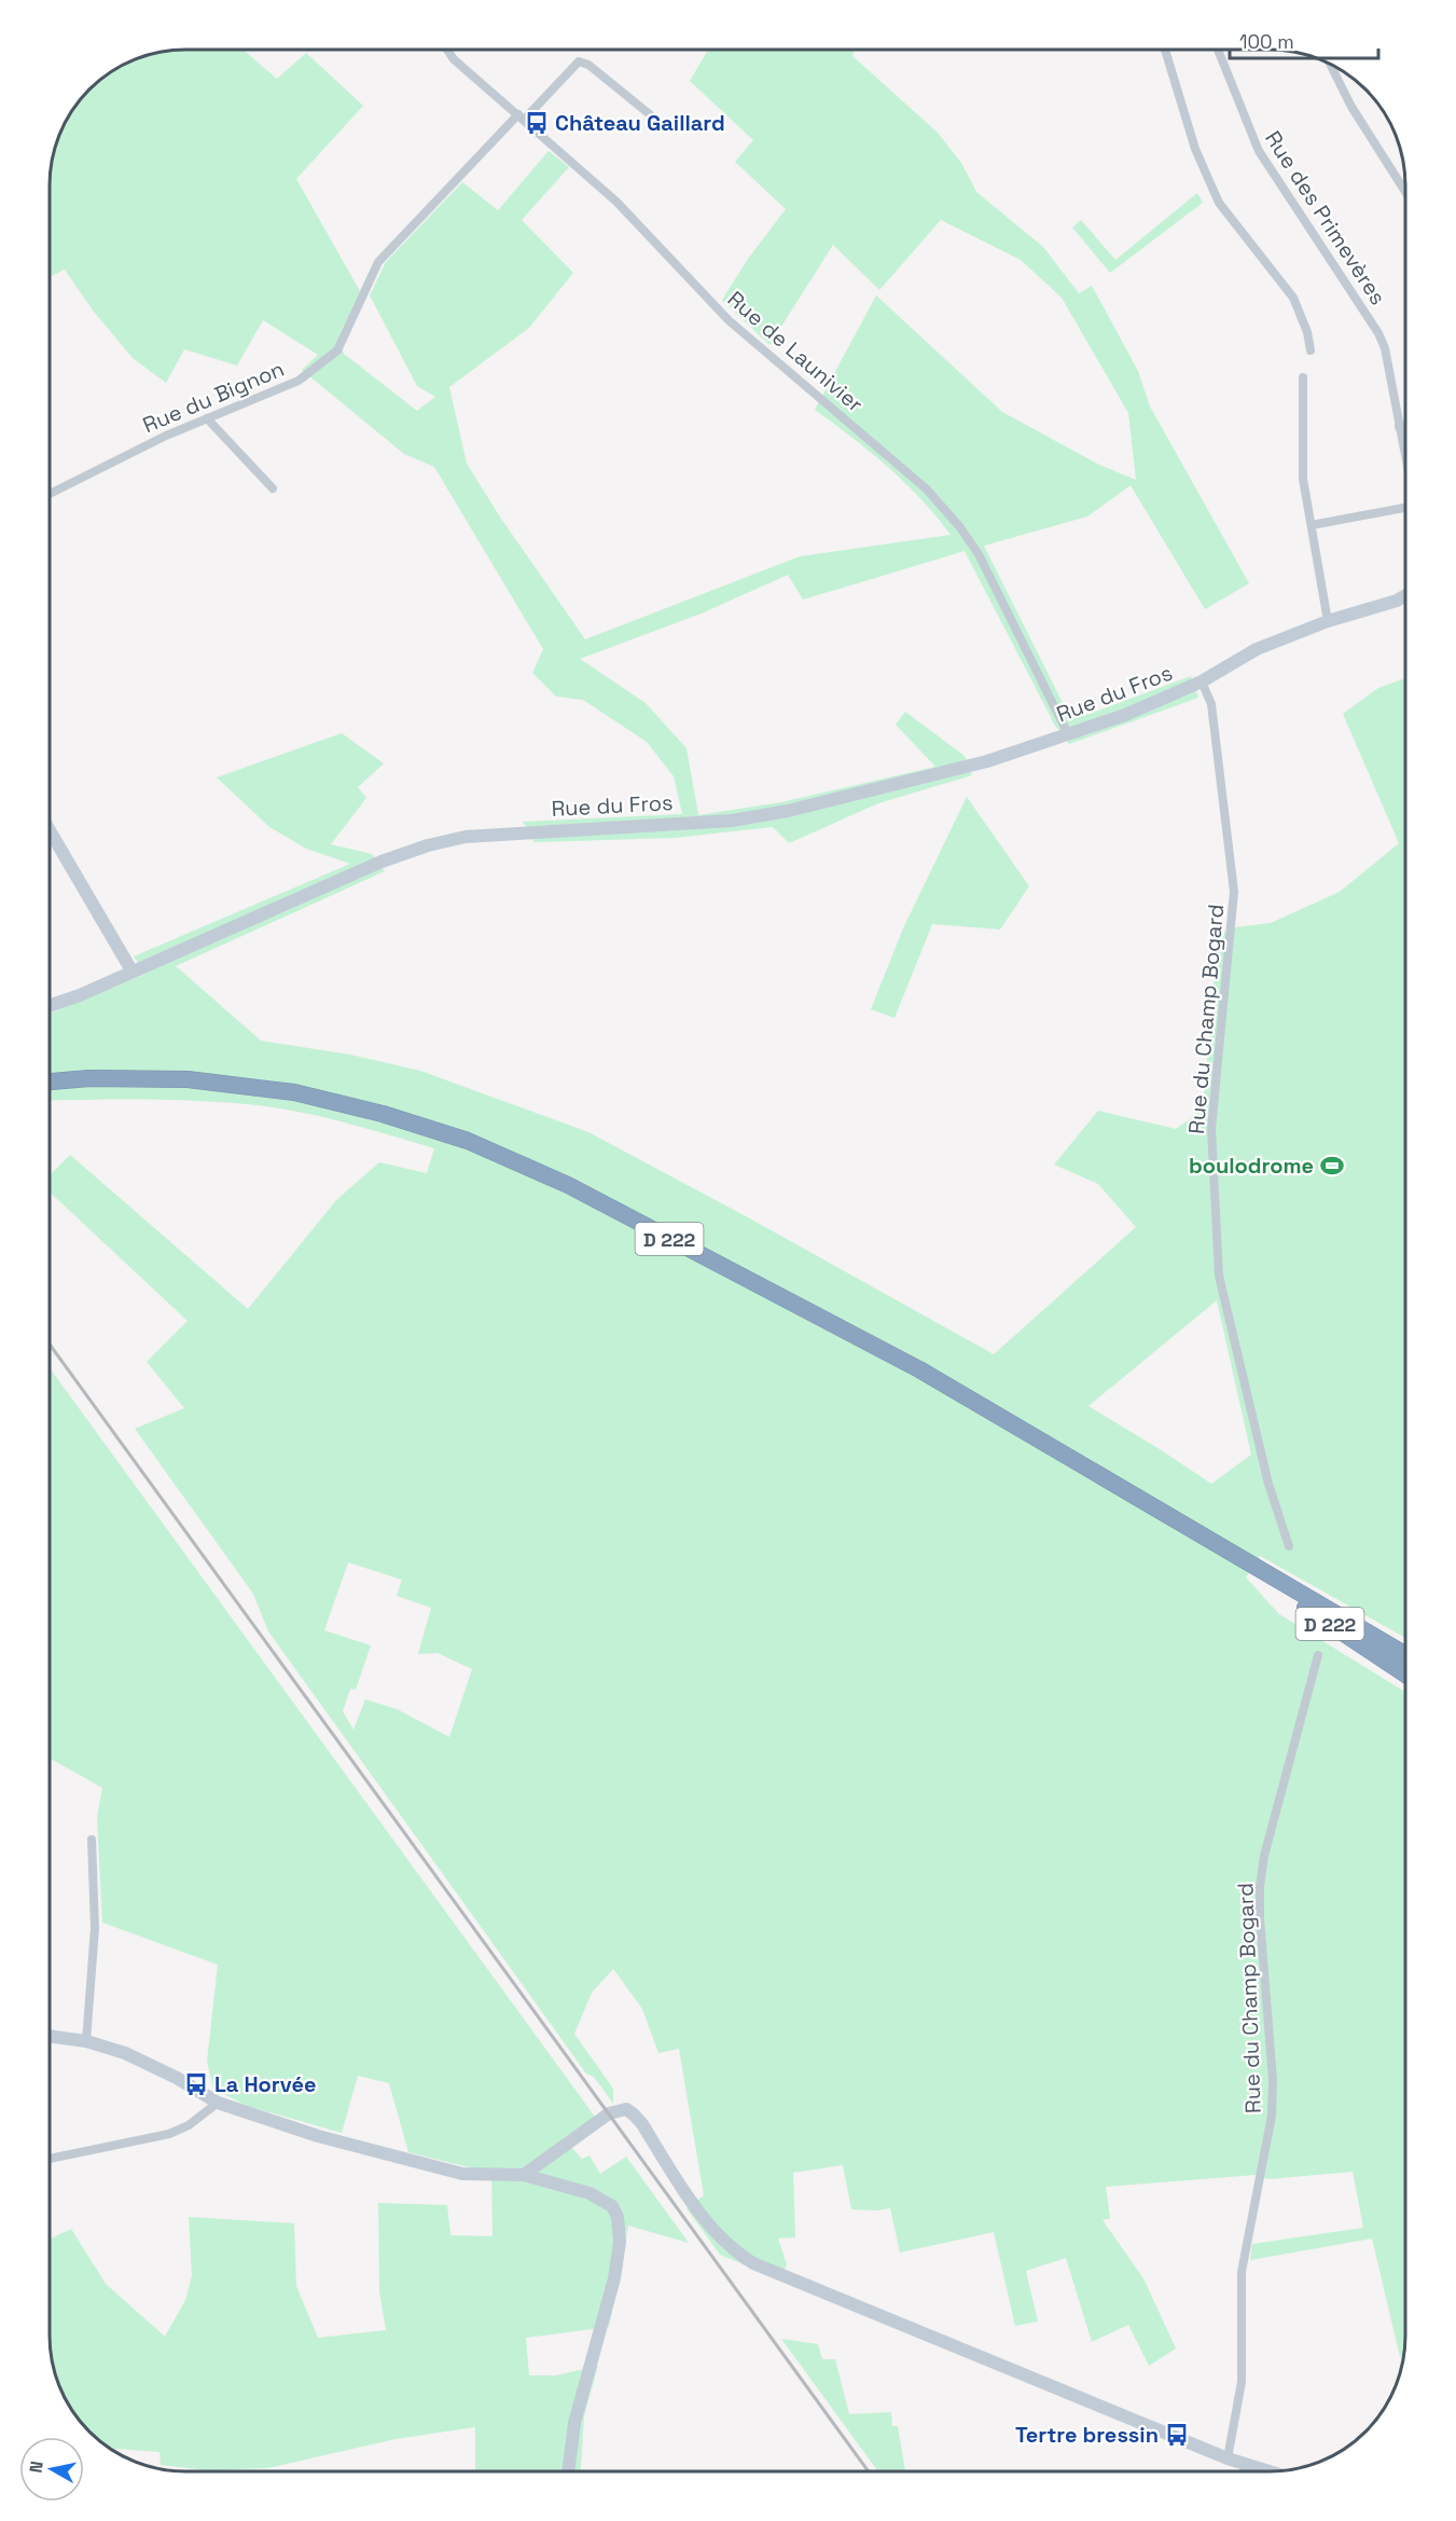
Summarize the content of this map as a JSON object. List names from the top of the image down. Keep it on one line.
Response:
{"streets":{"highway":["D 222"],"street":["Rue des Primevères","Rue de Launivier","Rue du Bignon","Rue du Fros","Rue du Champ Bogard"]},"crossings":[["Rue de Launivier","Rue du Bignon"],["Rue de Launivier","Rue du Fros"],["Rue du Fros","Rue du Champ Bogard"]],"places":{"bus stop":["Château Gaillard","La Horvée","Tertre bressin"],"sports":["boulodrome"]},"scale_bar":"100 m","north":"left"}
